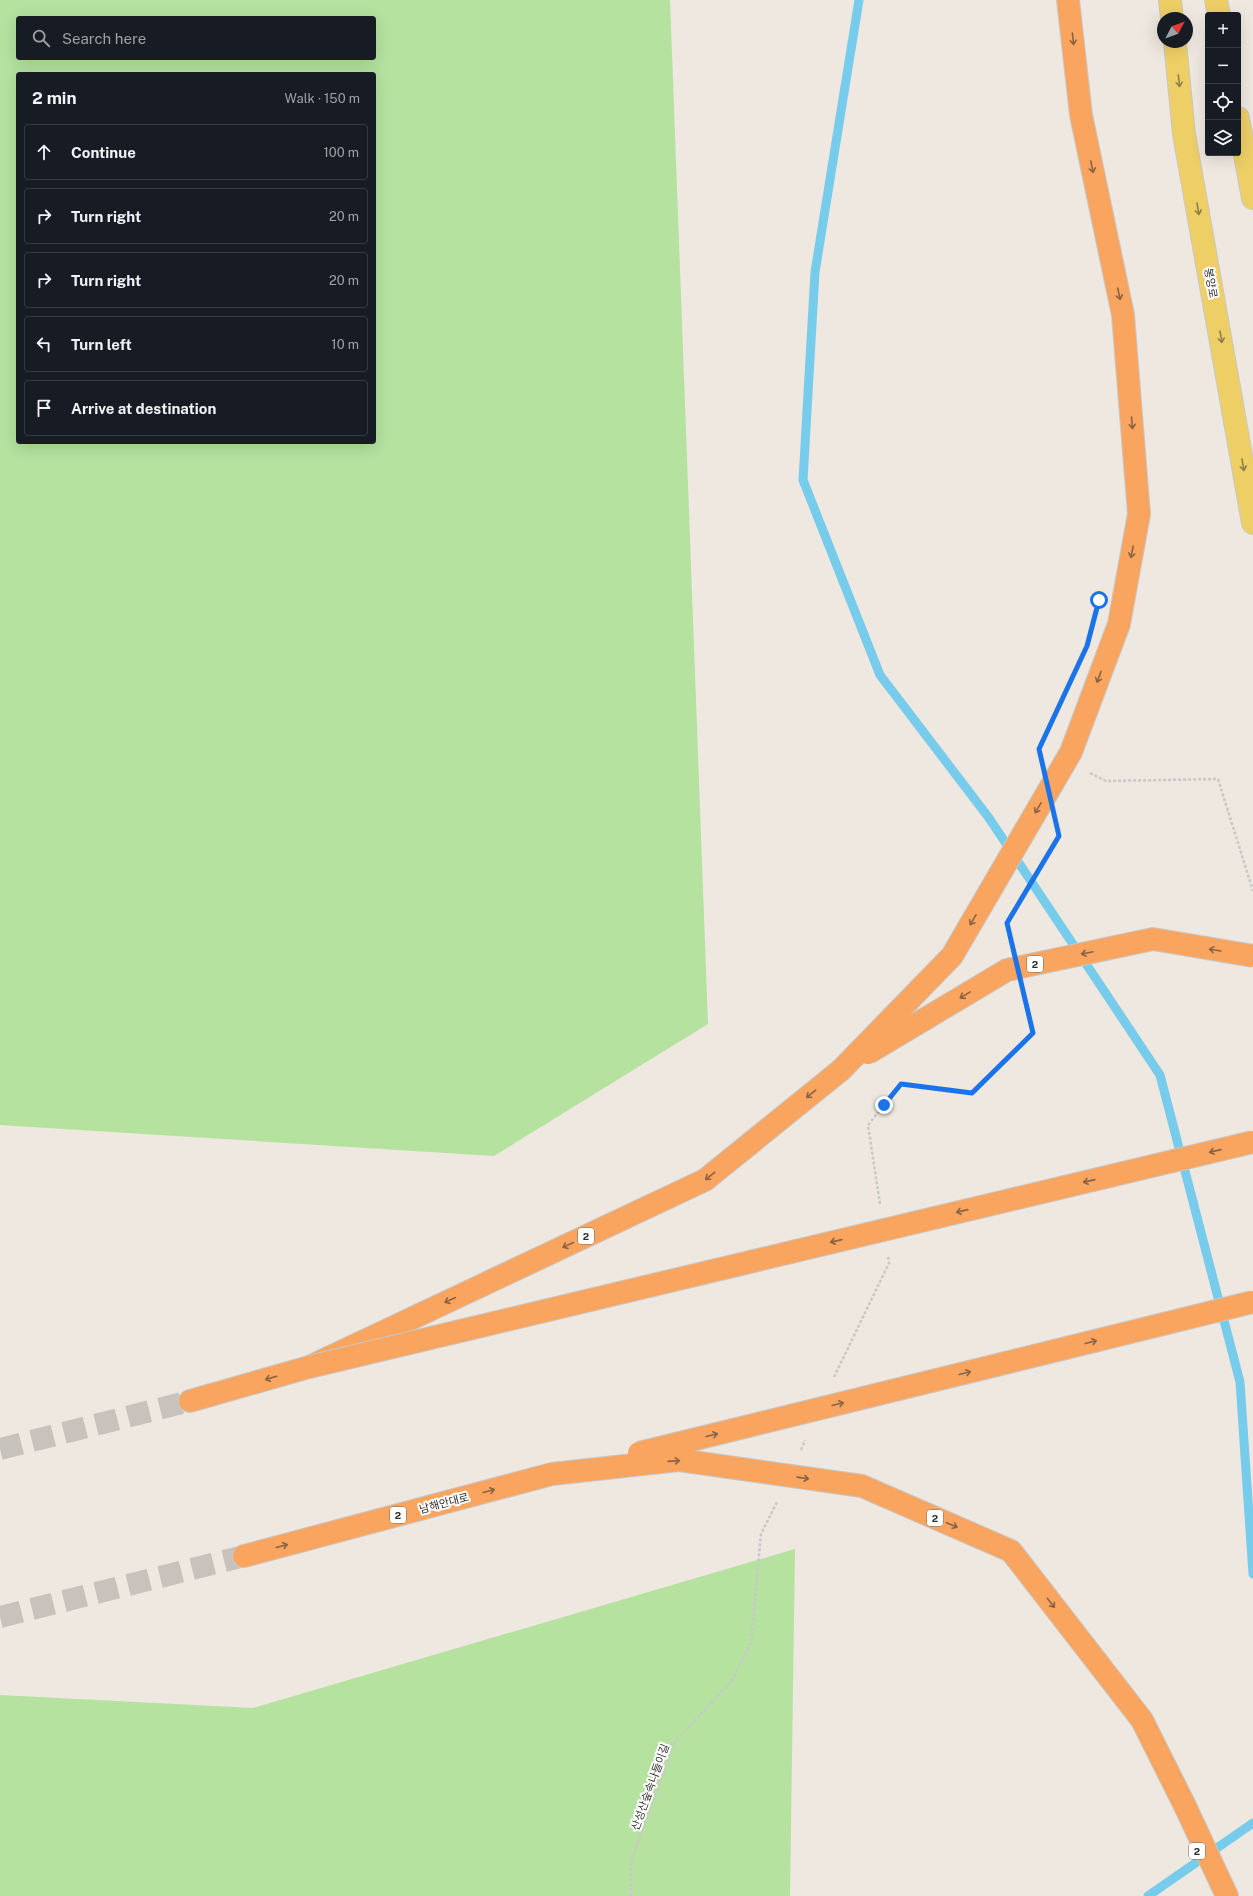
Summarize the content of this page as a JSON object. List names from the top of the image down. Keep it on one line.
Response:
{"streets":{"highway":["2","남해안대로"],"main road":["봉양로"],"path":["산성산숲속나들이길"]},"crossings":[["2","남해안대로"]],"one_way":["봉양로"],"north":"top right","page":{"map_buttons":["+","−"],"search":"Search here","heading":["2 min","Walk · 150 m"],"list":[["Continue","100 m"],["Turn right","20 m"],["Turn right","20 m"],["Turn left","10 m"],"Arrive at destination"]}}
